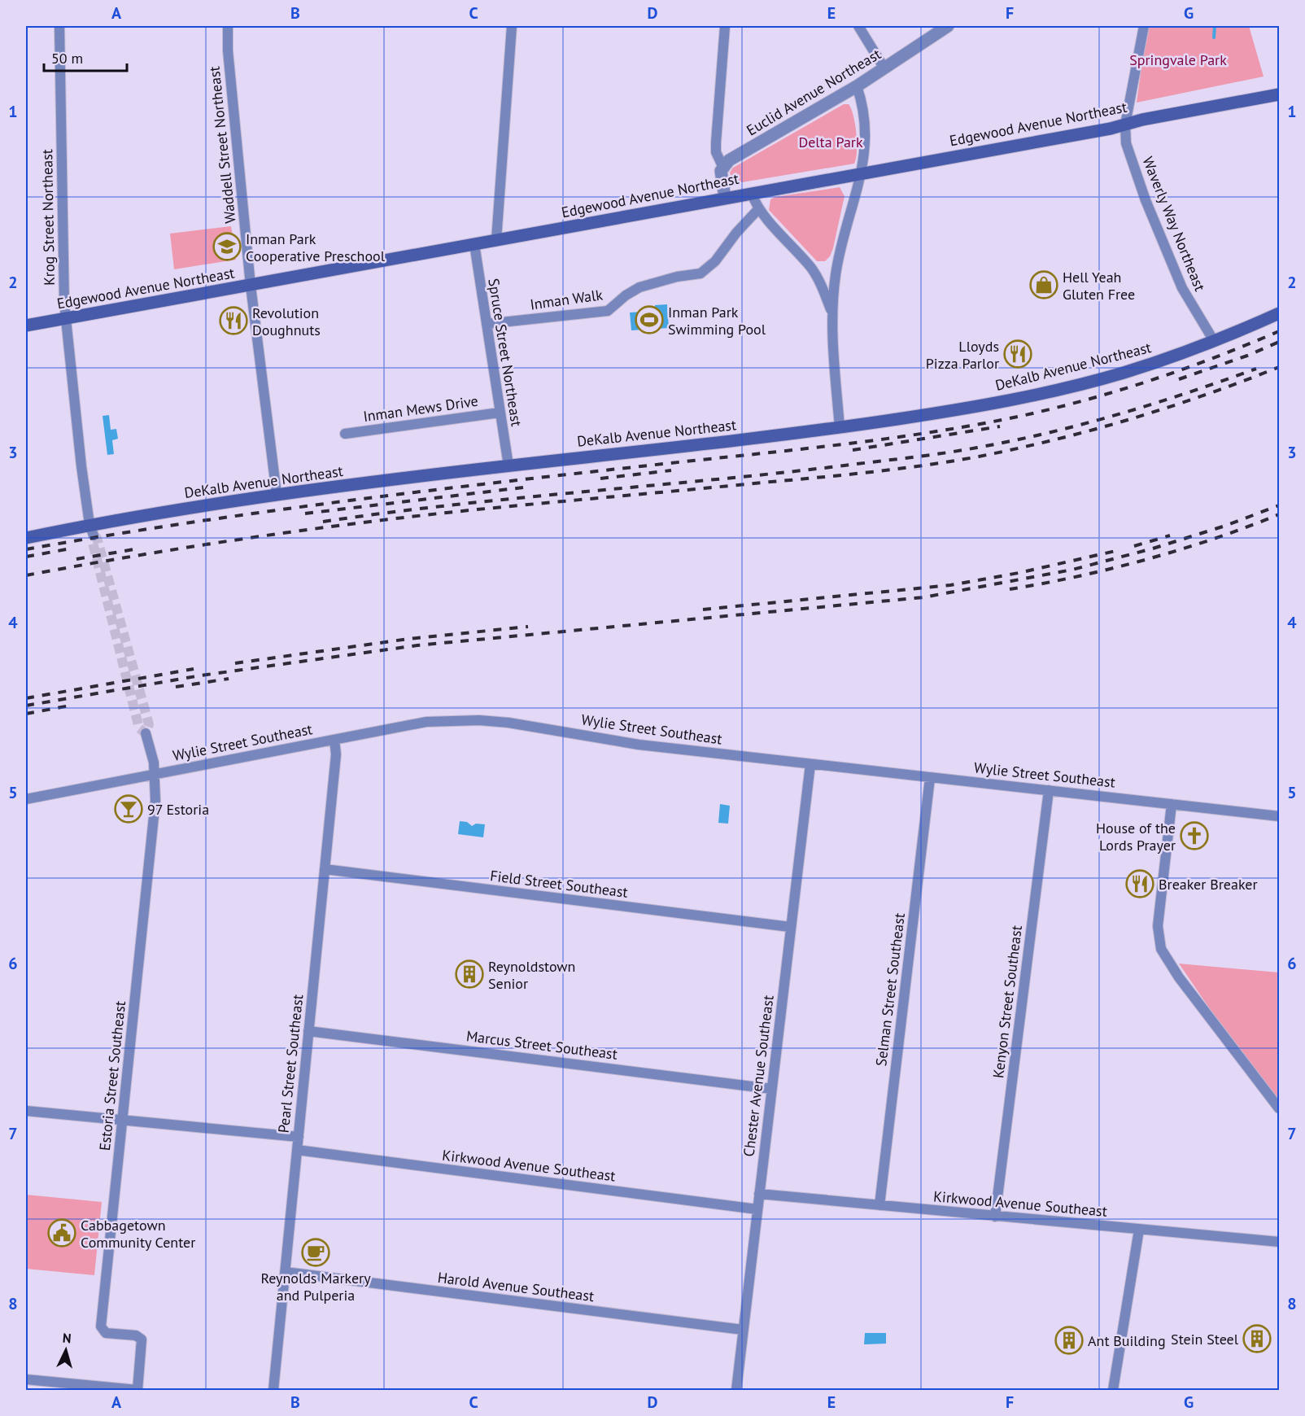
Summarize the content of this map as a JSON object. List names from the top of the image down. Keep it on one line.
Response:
{"streets":{"main road":["Edgewood Avenue Northeast","DeKalb Avenue Northeast"],"street":["Euclid Avenue Northeast","Waddell Street Northeast","Krog Street Northeast","Waverly Way Northeast","Inman Walk","Spruce Street Northeast","Inman Mews Drive","Wylie Street Southeast","Field Street Southeast","Selman Street Southeast","Kenyon Street Southeast","Marcus Street Southeast","Pearl Street Southeast","Estoria Street Southeast","Chester Avenue Southeast","Kirkwood Avenue Southeast","Harold Avenue Southeast"]},"crossings":[["Edgewood Avenue Northeast","Waddell Street Northeast"],["Edgewood Avenue Northeast","Krog Street Northeast"],["Edgewood Avenue Northeast","Waverly Way Northeast"],["Edgewood Avenue Northeast","Spruce Street Northeast"],["Waddell Street Northeast","DeKalb Avenue Northeast"],["Krog Street Northeast","DeKalb Avenue Northeast"],["Waverly Way Northeast","DeKalb Avenue Northeast"],["Inman Walk","Spruce Street Northeast"],["Spruce Street Northeast","DeKalb Avenue Northeast"],["Spruce Street Northeast","Inman Mews Drive"],["Wylie Street Southeast","Selman Street Southeast"],["Wylie Street Southeast","Kenyon Street Southeast"],["Wylie Street Southeast","Pearl Street Southeast"],["Wylie Street Southeast","Estoria Street Southeast"],["Wylie Street Southeast","Chester Avenue Southeast"],["Field Street Southeast","Pearl Street Southeast"],["Field Street Southeast","Chester Avenue Southeast"],["Selman Street Southeast","Kirkwood Avenue Southeast"],["Kenyon Street Southeast","Kirkwood Avenue Southeast"],["Marcus Street Southeast","Pearl Street Southeast"],["Marcus Street Southeast","Chester Avenue Southeast"],["Pearl Street Southeast","Kirkwood Avenue Southeast"],["Pearl Street Southeast","Harold Avenue Southeast"],["Chester Avenue Southeast","Kirkwood Avenue Southeast"],["Chester Avenue Southeast","Harold Avenue Southeast"]],"parks":["Springvale Park","Delta Park"],"places":{"school or university":["Inman Park Cooperative Preschool"],"shop":["Hell Yeah Gluten Free"],"sports":["Inman Park Swimming Pool"],"restaurant":["Revolution Doughnuts","Lloyds Pizza Parlor","Breaker Breaker"],"bar":["97 Estoria"],"church":["House of the Lords Prayer"],"building":["Reynoldstown Senior","Stein Steel","Ant Building"],"public building":["Cabbagetown Community Center"],"cafe":["Reynolds Markery and Pulperia"]},"scale_bar":"50 m","north":"top","grid":{"columns":["A","B","C","D","E","F","G"],"rows":["1","2","3","4","5","6","7","8"]}}
